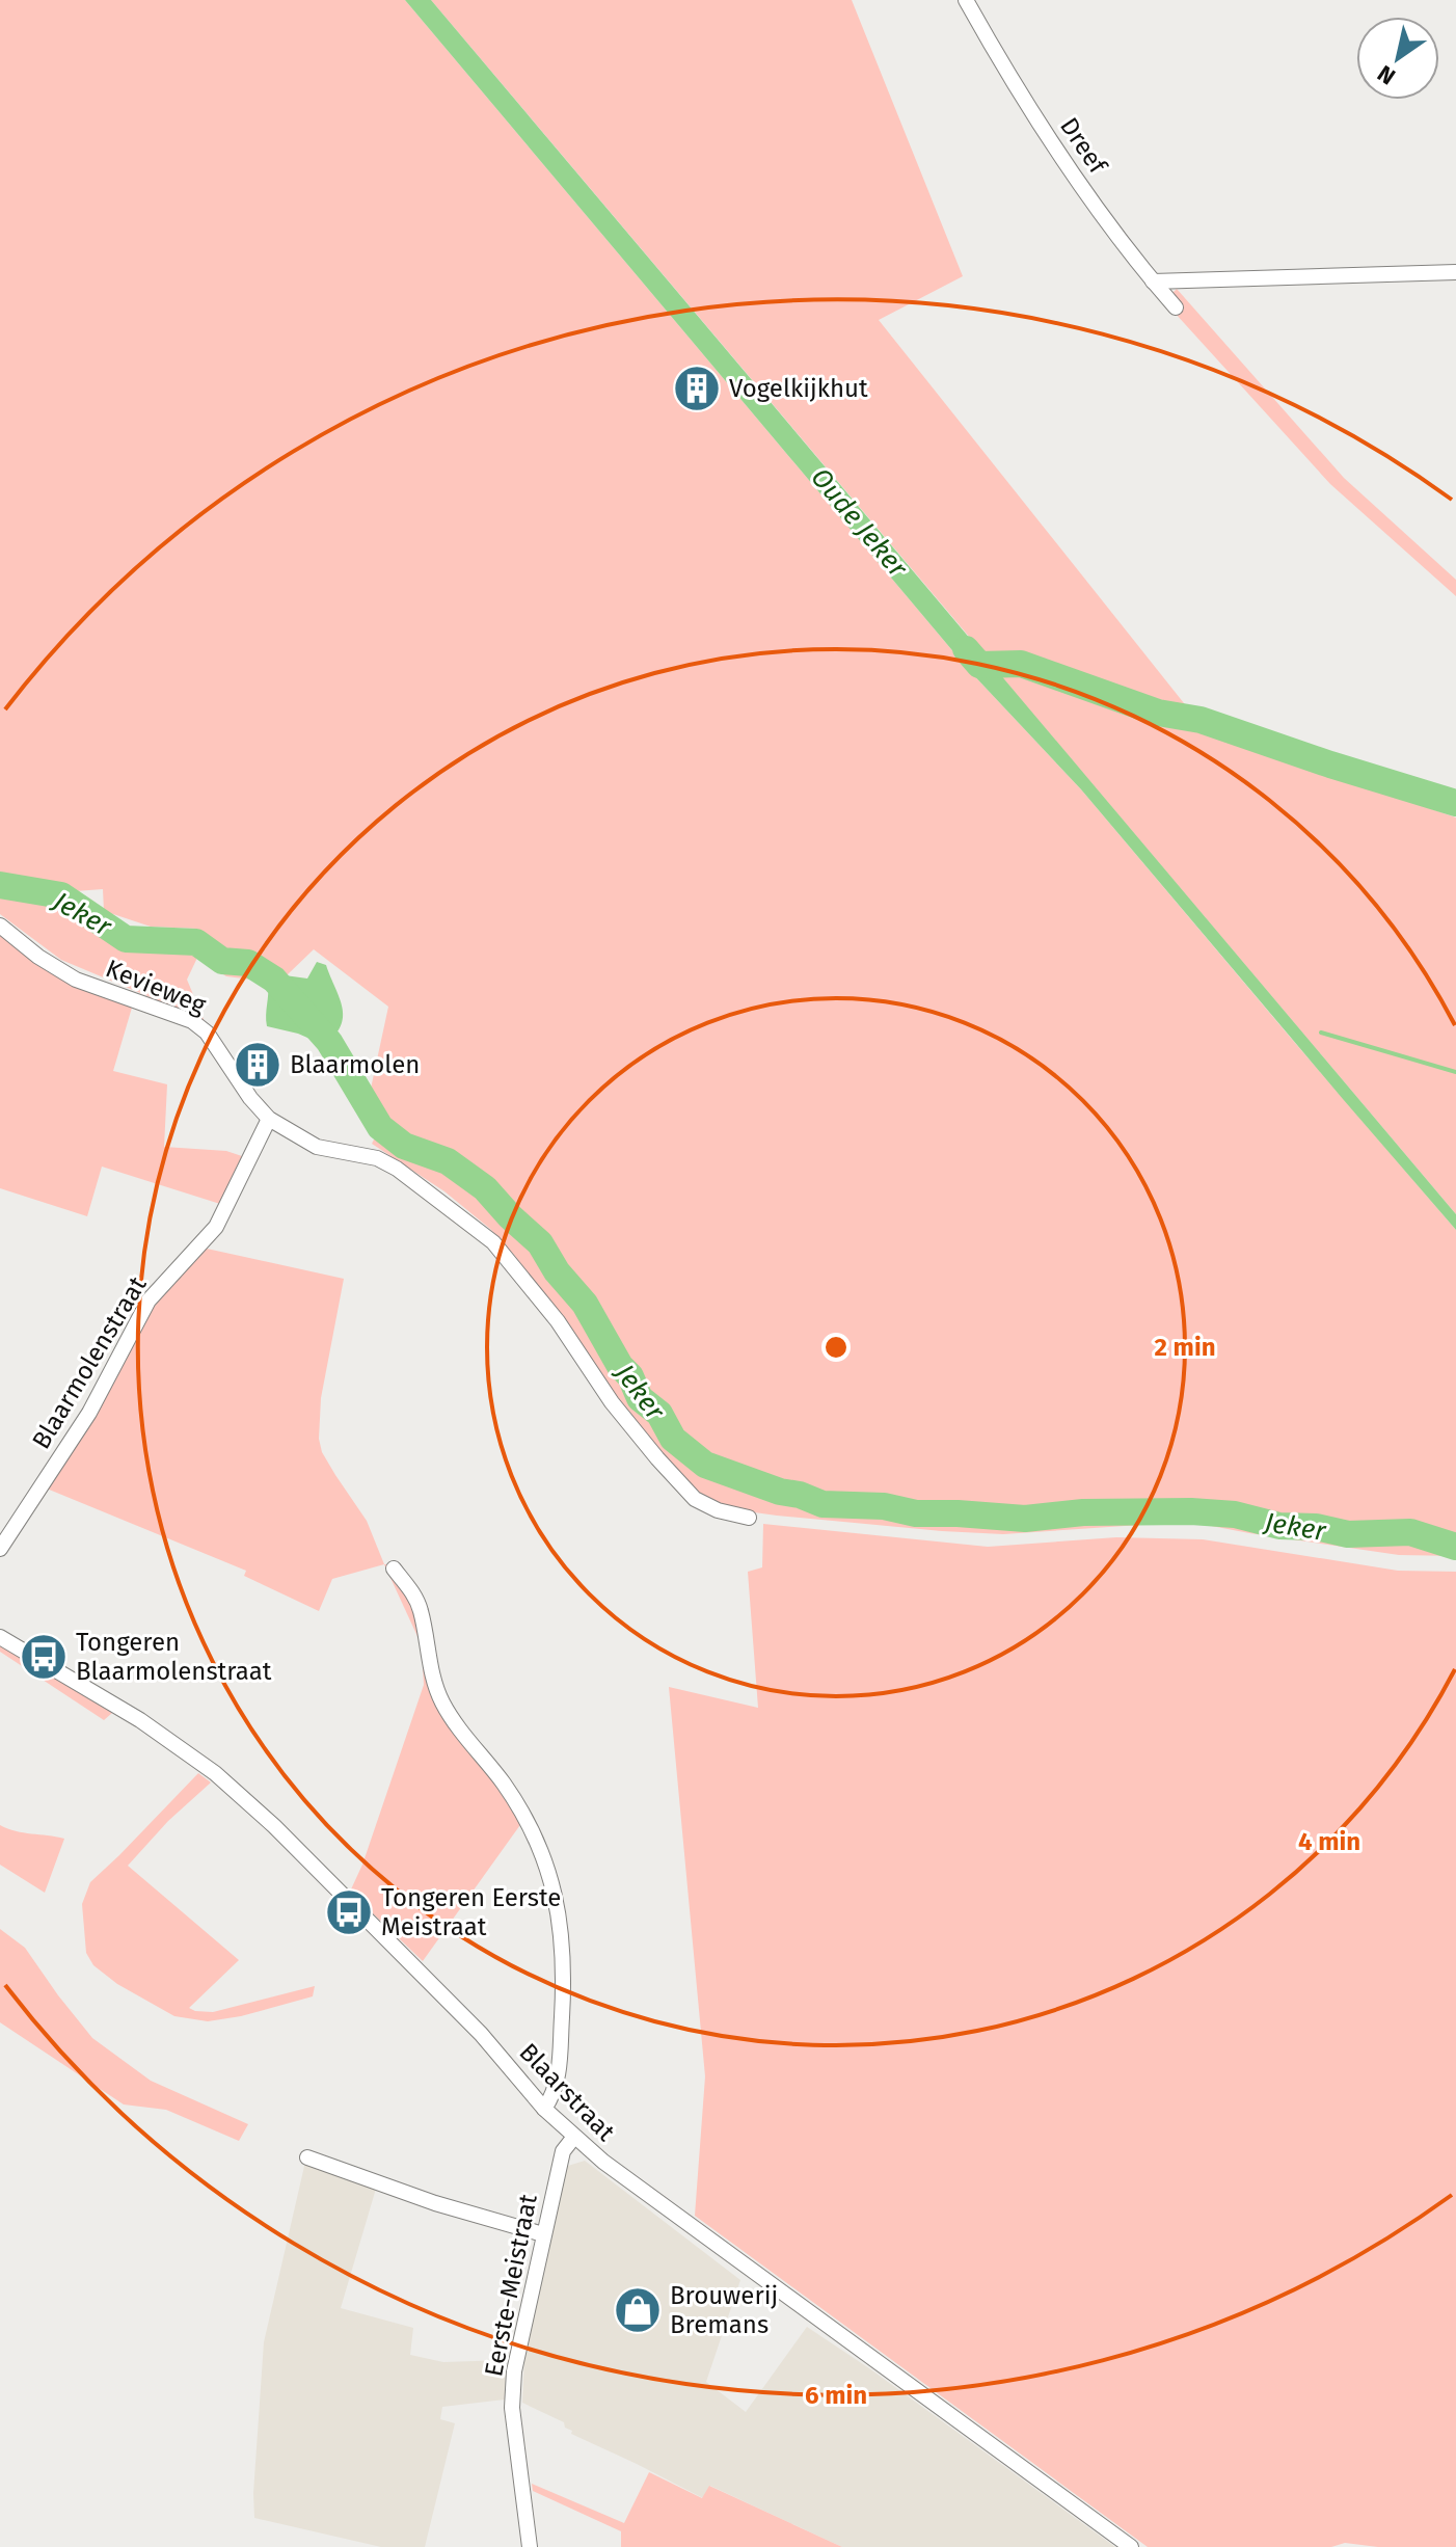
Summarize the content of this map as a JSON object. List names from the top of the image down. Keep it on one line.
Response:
{"streets":{"street":["Dreef","Kevieweg","Blaarmolenstraat","Blaarstraat","Eerste-Meistraat"]},"crossings":[["Kevieweg","Blaarmolenstraat"],["Blaarstraat","Eerste-Meistraat"]],"water":["Oude Jeker","Jeker"],"places":{"building":["Vogelkijkhut","Blaarmolen"],"bus stop":["Tongeren Blaarmolenstraat","Tongeren Eerste Meistraat"],"shop":["Brouwerij Bremans"]},"north":"bottom left","rings":["2 min","4 min","6 min"]}
